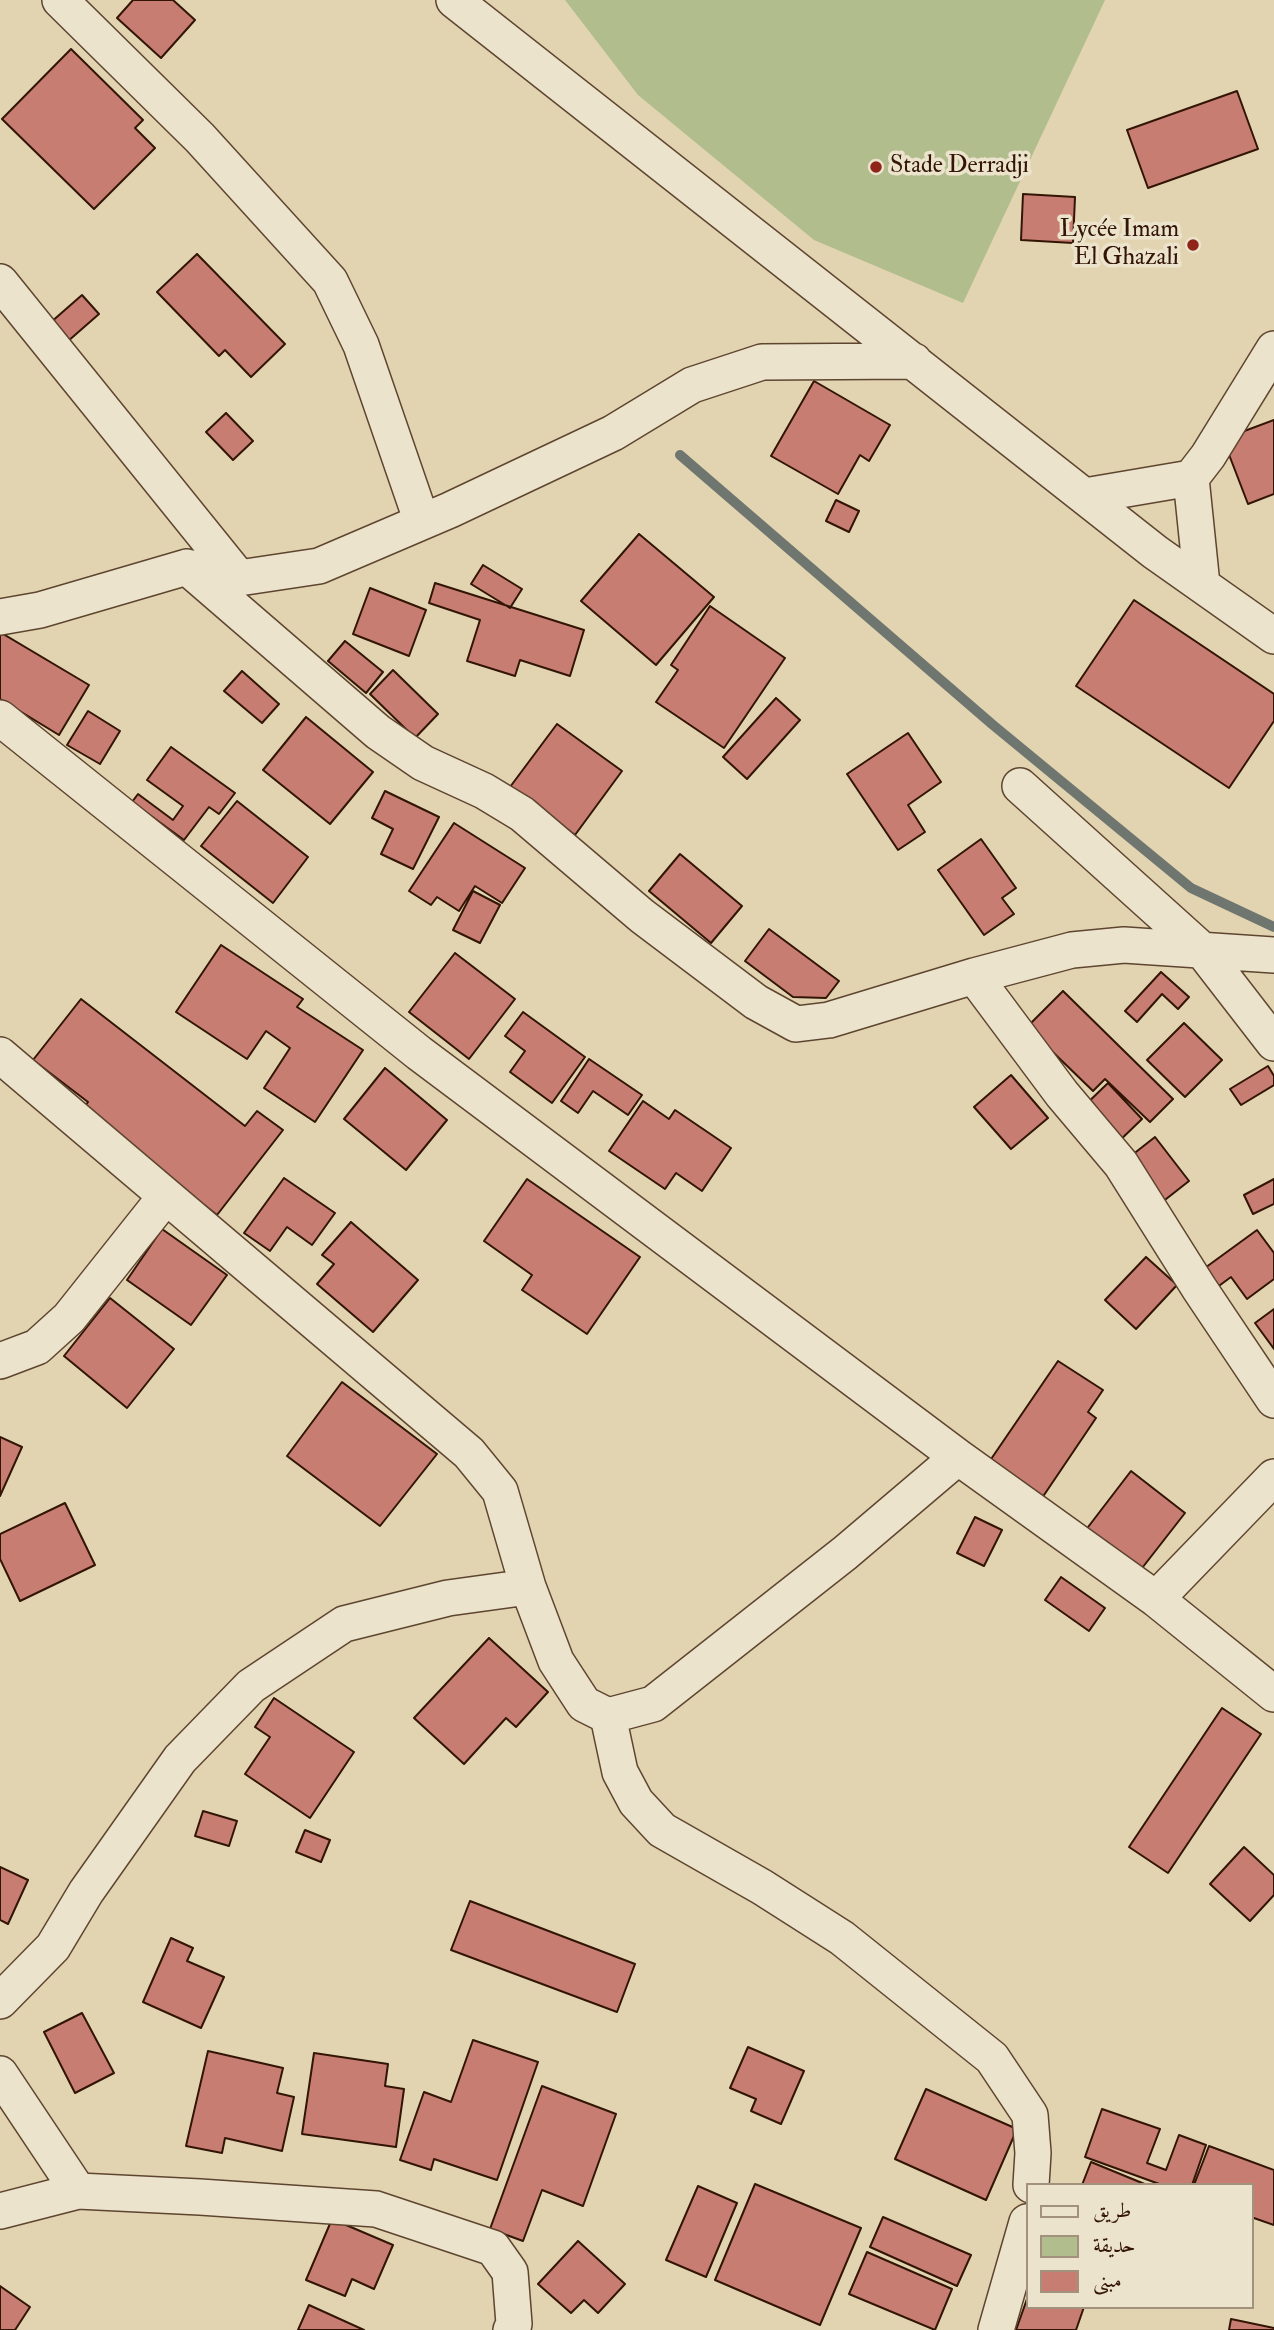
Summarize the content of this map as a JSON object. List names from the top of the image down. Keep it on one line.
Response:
{"places":["Stade Derradji","Lycée Imam El Ghazali"],"legend":["طريق","حديقة","مبنى"]}
